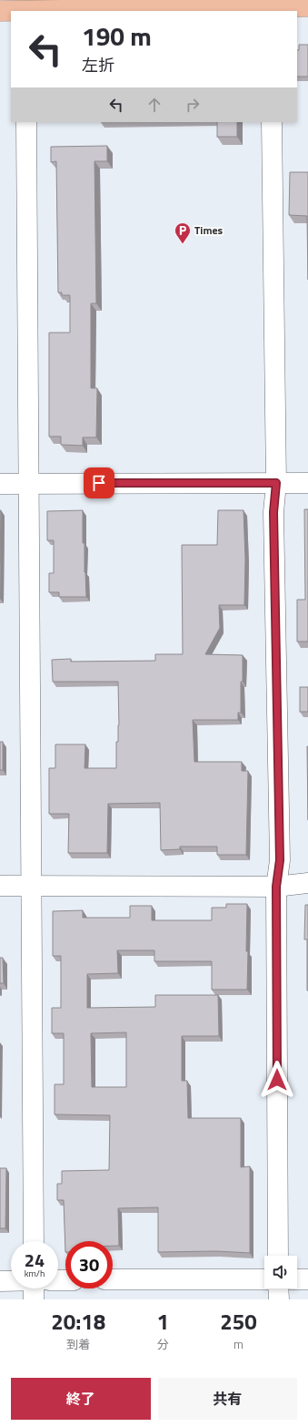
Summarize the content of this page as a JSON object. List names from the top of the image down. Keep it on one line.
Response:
{"places":{"parking":["Times"]},"page":{"turn":["190 m","左折"],"speed":"24 km/h","limit":"30","eta":["20:18","到着","1","分","250","m"],"buttons":["終了","共有"]}}
